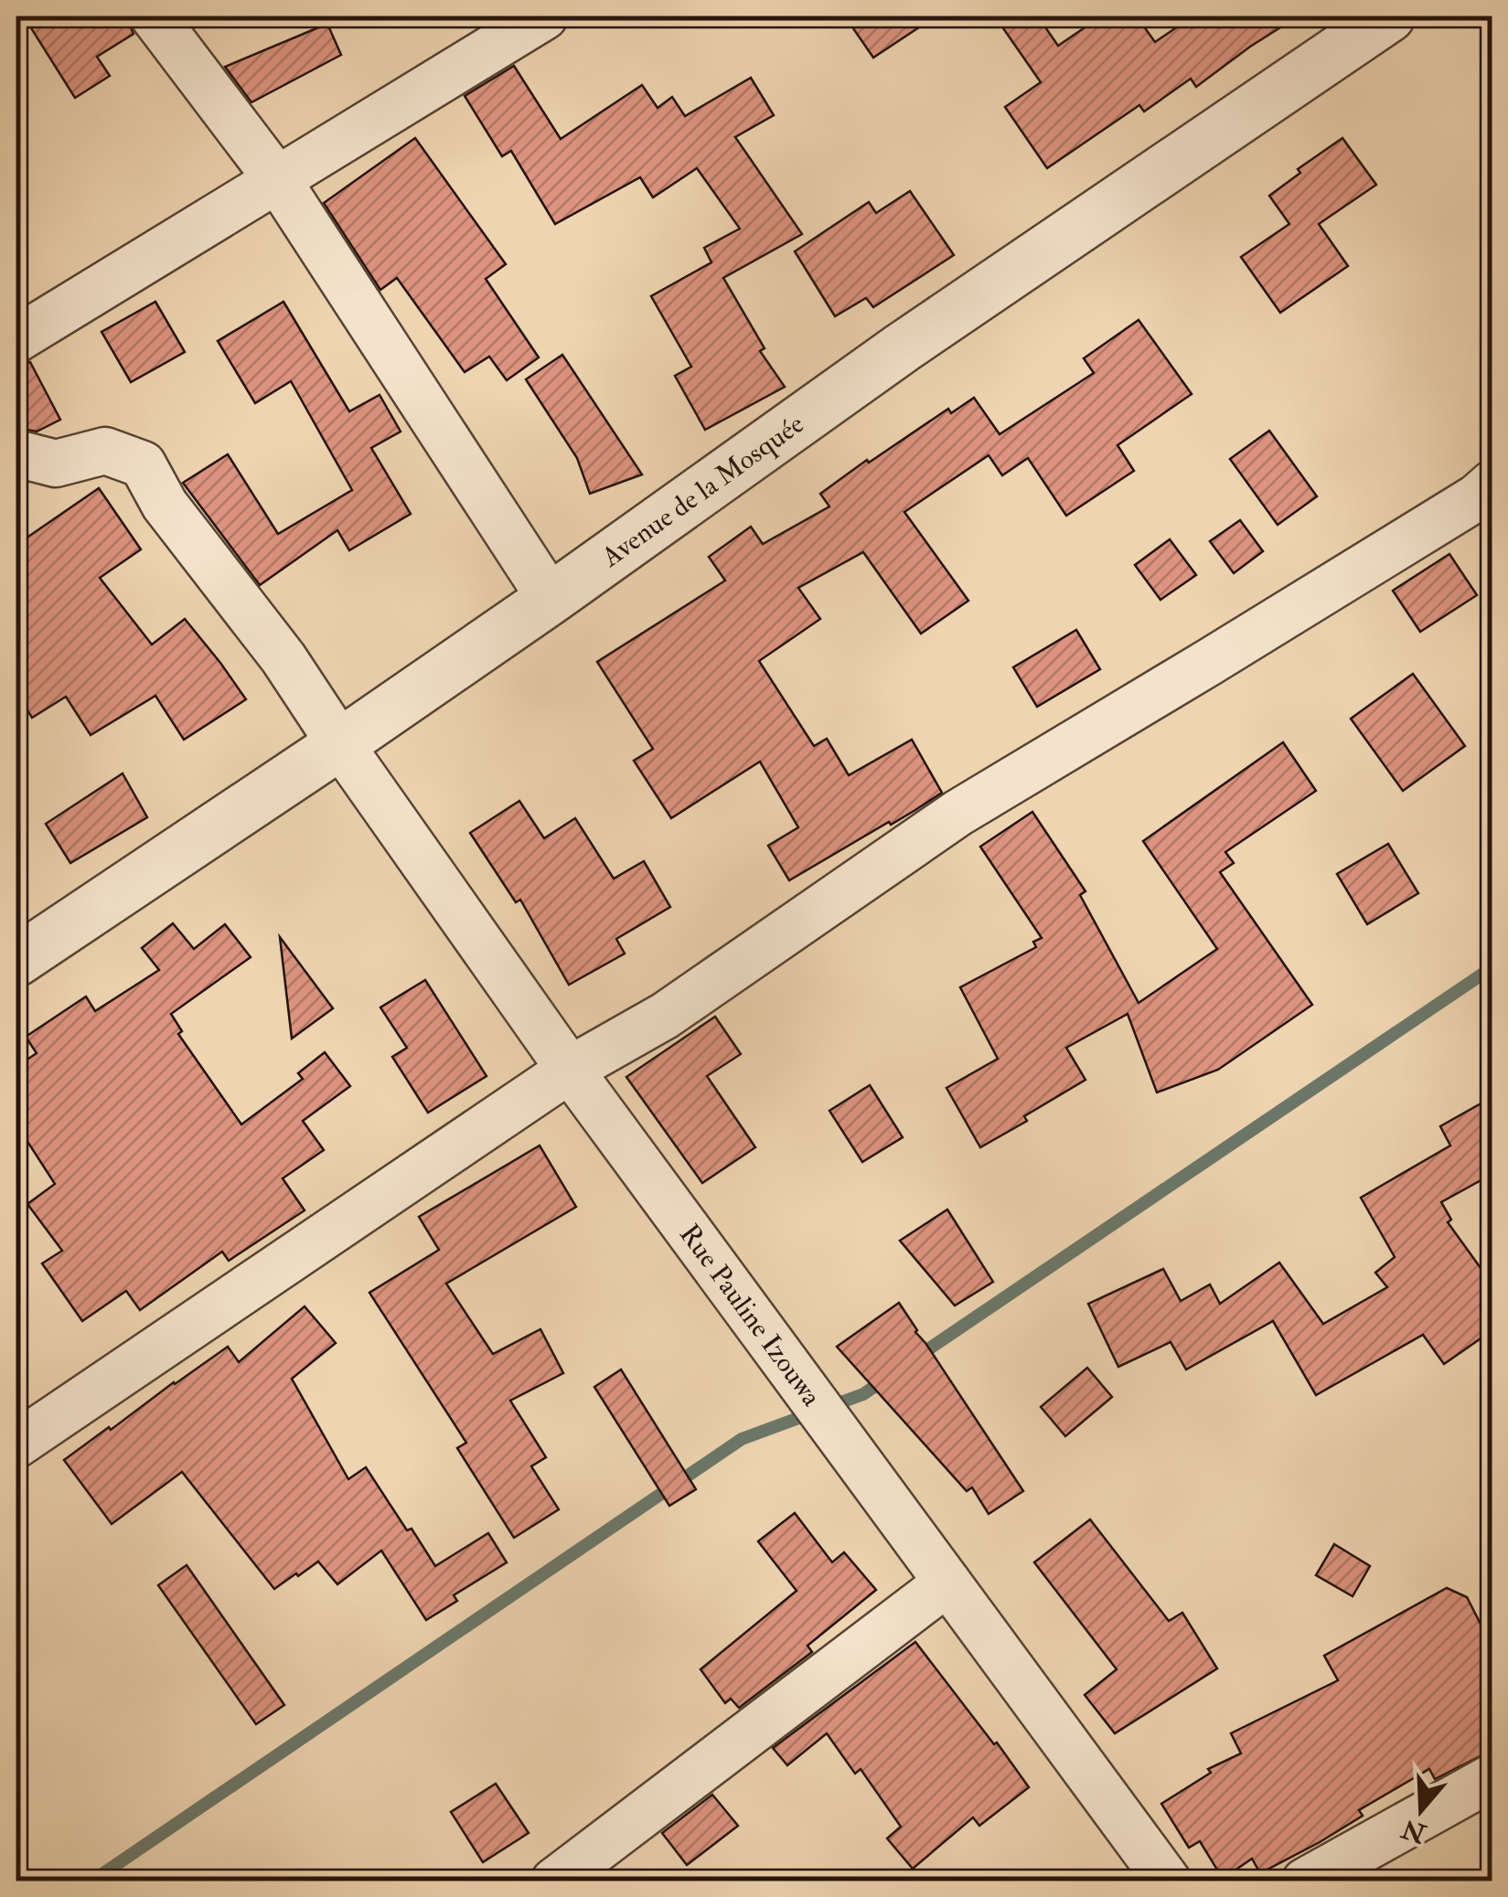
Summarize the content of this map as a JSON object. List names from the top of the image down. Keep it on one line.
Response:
{"streets":{"street":["Avenue de la Mosquée","Rue Pauline Izouwa"]},"crossings":[["Avenue de la Mosquée","Rue Pauline Izouwa"]],"north":"bottom"}
